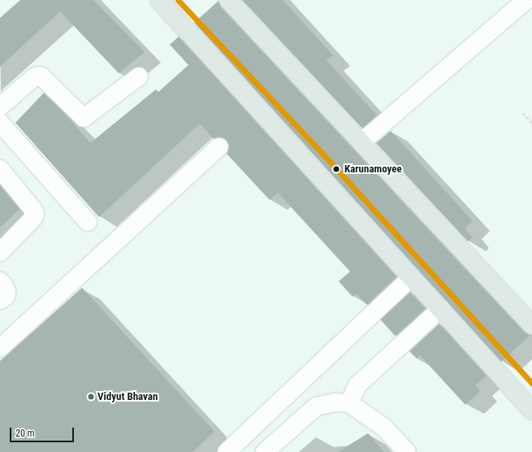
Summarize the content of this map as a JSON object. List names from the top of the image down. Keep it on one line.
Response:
{"places":["Karunamoyee","Vidyut Bhavan"],"scale_bar":"20 m"}
